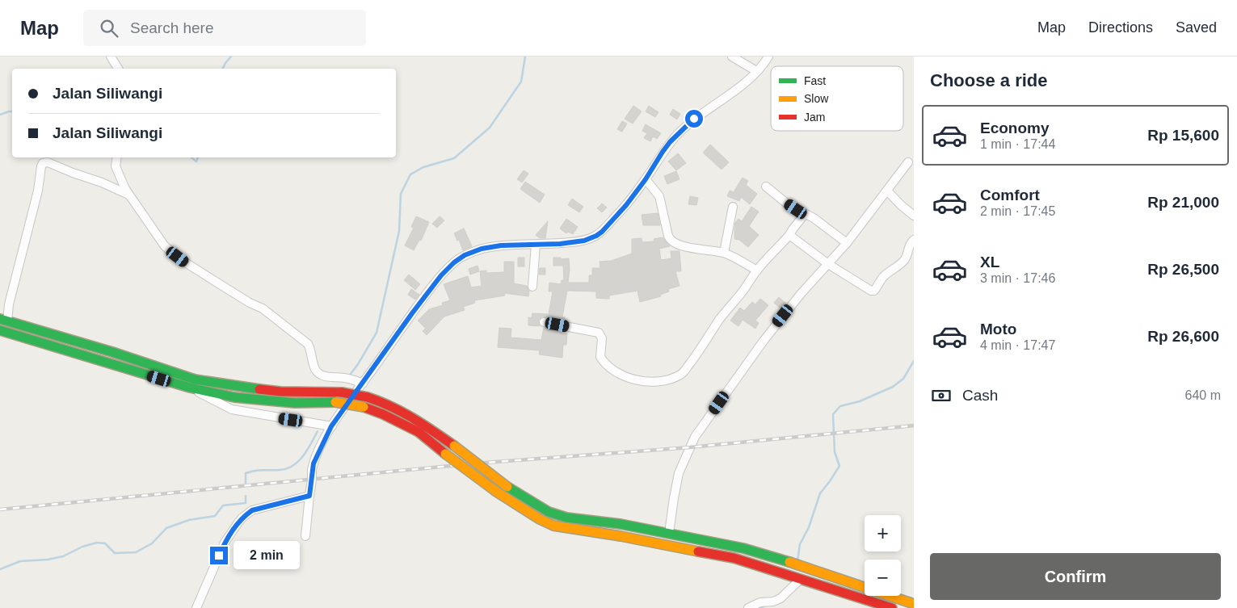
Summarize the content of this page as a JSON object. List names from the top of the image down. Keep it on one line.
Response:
{"legend":["Fast","Slow","Jam"],"page":{"header":"Map","search":"Search here","nav":["Map","Directions","Saved"],"heading":"Choose a ride","banner":["Jalan Siliwangi","Jalan Siliwangi"],"list":[{"name":"Economy","note":"1 min · 17:44","value":"Rp 15,600"},{"name":"Comfort","note":"2 min · 17:45","value":"Rp 21,000"},{"name":"XL","note":"3 min · 17:46","value":"Rp 26,500"},{"name":"Moto","note":"4 min · 17:47","value":"Rp 26,600"}],"pay":["Cash","640 m"],"map_buttons":["+","−"],"bubble":"2 min","buttons":"Confirm"}}
